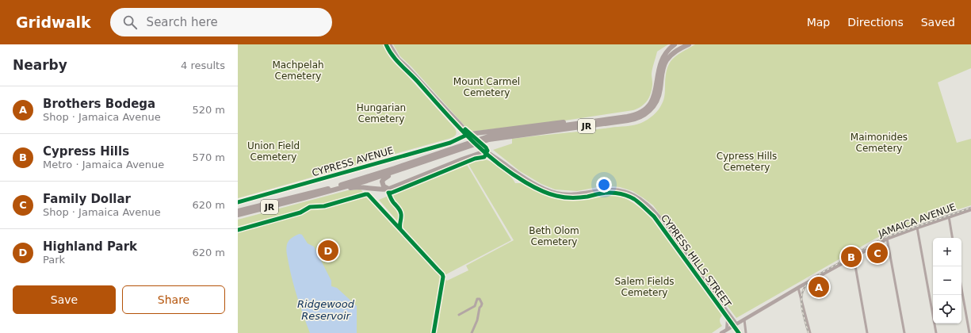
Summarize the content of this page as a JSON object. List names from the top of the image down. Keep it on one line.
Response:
{"streets":{"highway":["JR"],"main road":["JAMAICA AVENUE"],"street":["CYPRESS AVENUE","CYPRESS HILLS STREET"]},"crossings":[["CYPRESS AVENUE","CYPRESS HILLS STREET"],["JAMAICA AVENUE","CYPRESS HILLS STREET"]],"water":["Ridgewood Reservoir"],"parks":["Machpelah Cemetery","Mount Carmel Cemetery","Hungarian Cemetery","Maimonides Cemetery","Union Field Cemetery","Cypress Hills Cemetery","Beth Olom Cemetery","Salem Fields Cemetery"],"page":{"header":"Gridwalk","search":"Search here","nav":["Map","Directions","Saved"],"heading":["Nearby","4 results"],"list":[{"mark":"A","name":"Brothers Bodega","note":"Shop · Jamaica Avenue","value":"520 m"},{"mark":"B","name":"Cypress Hills","note":"Metro · Jamaica Avenue","value":"570 m"},{"mark":"C","name":"Family Dollar","note":"Shop · Jamaica Avenue","value":"620 m"},{"mark":"D","name":"Highland Park","note":"Park","value":"620 m"}],"map_buttons":["+","−"],"pins":["D","C","B","A"],"buttons":["Save","Share"]}}
